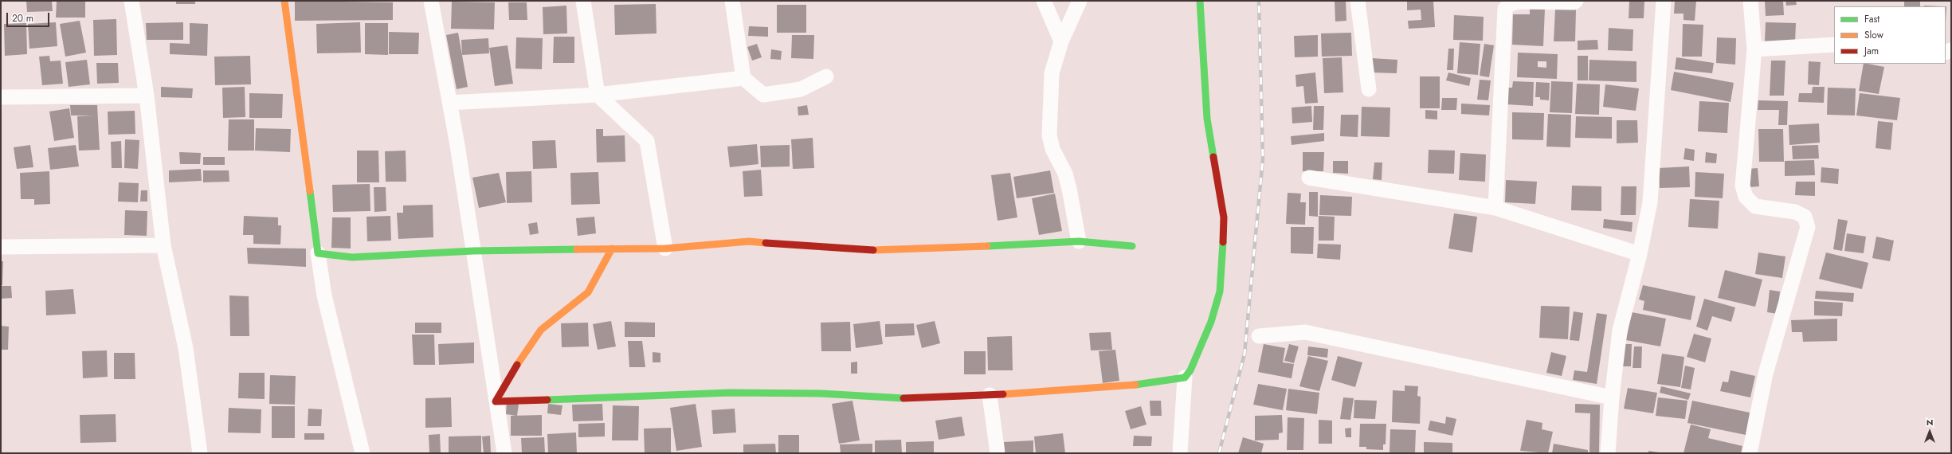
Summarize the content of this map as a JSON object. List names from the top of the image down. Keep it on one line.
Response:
{"legend":["Fast","Slow","Jam"],"scale_bar":"20 m","north":"top"}
